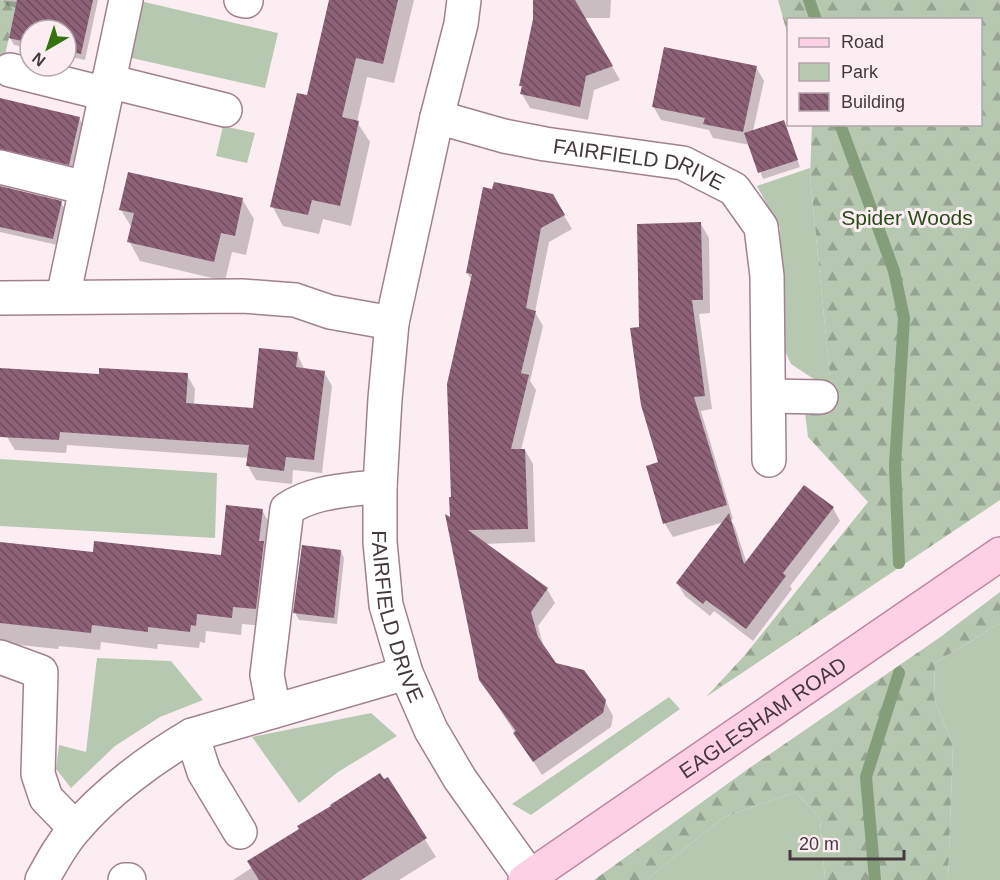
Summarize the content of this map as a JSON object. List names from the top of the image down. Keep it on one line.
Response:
{"streets":{"main road":["EAGLESHAM ROAD"],"street":["FAIRFIELD DRIVE"]},"crossings":[["FAIRFIELD DRIVE","EAGLESHAM ROAD"]],"parks":["Spider Woods"],"legend":["Road","Park","Building"],"scale_bar":"20 m","north":"bottom left"}
